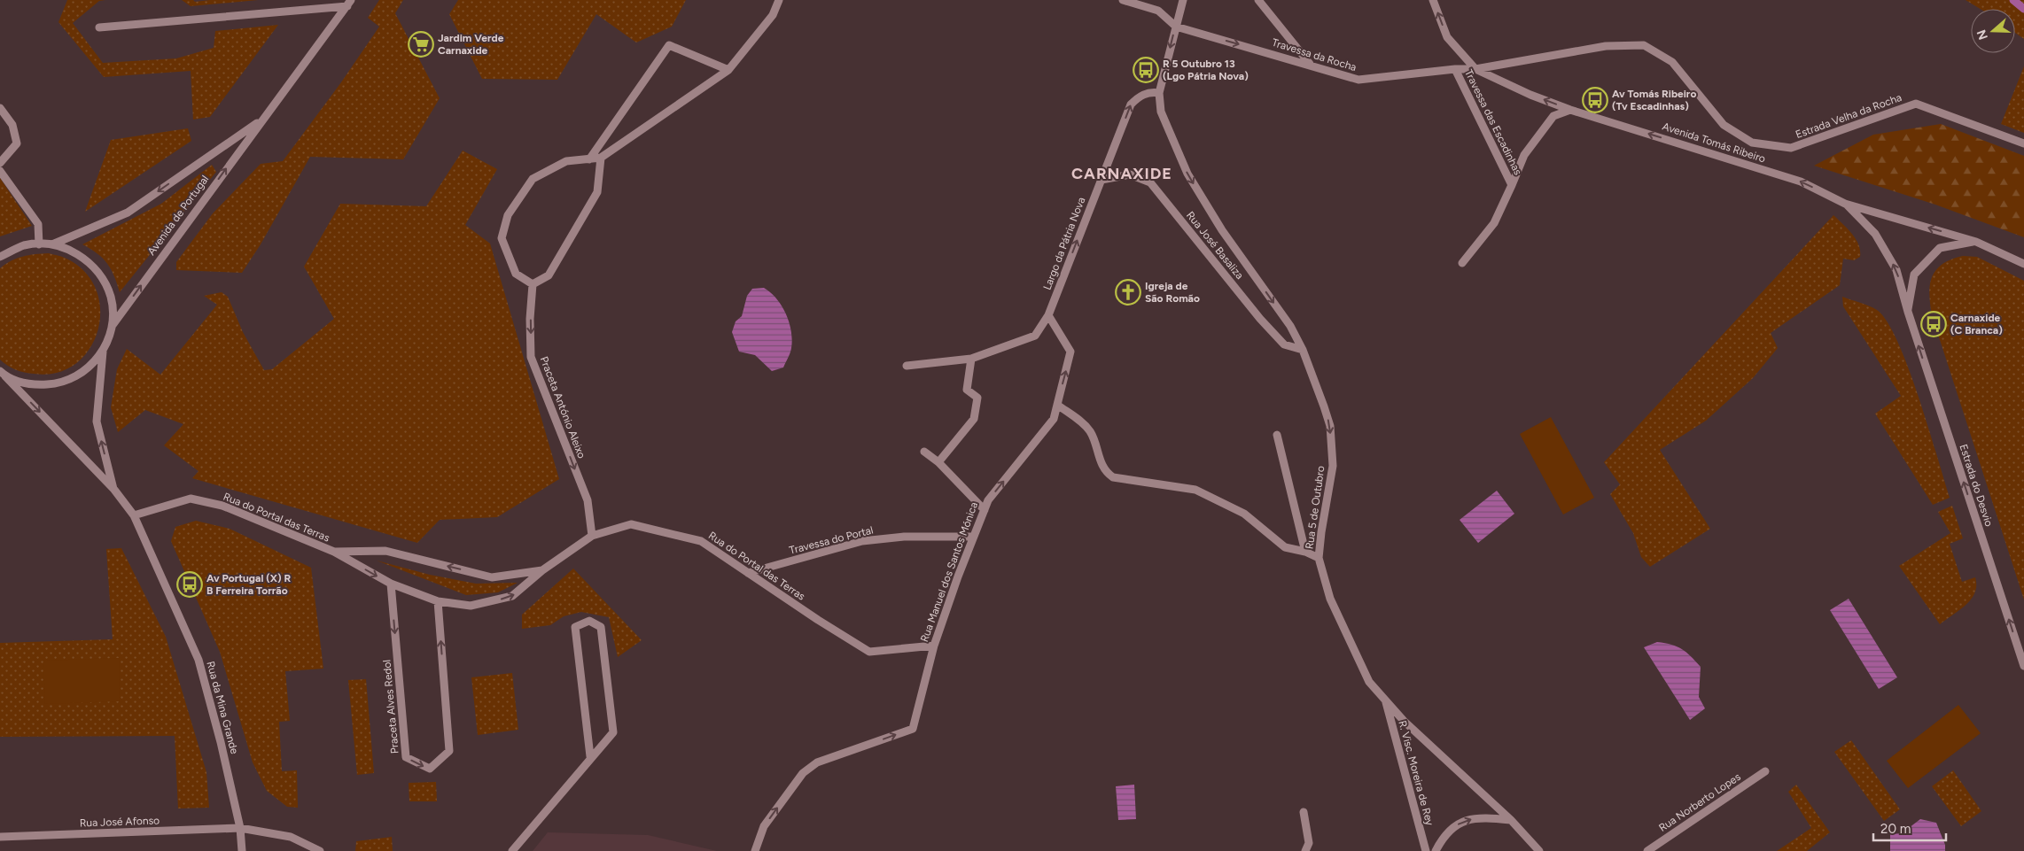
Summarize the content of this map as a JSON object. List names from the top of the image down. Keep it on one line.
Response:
{"streets":{"street":["Travessa da Rocha","Estrada Velha da Rocha","Travessa das Escadinhas","Avenida Tomás Ribeiro","Avenida de Portugal","Largo da Pátria Nova","Rua José Basaliza","Praceta António Aleixo","Estrada do Desvio","Rua 5 de Outubro","Rua do Portal das Terras","Travessa do Portal","Rua Manuel dos Santos Mónica","Praceta Alves Redol","Rua da Mina Grande","R. Visc. Moreira de Rey","Rua Norberto Lopes","Rua José Afonso"]},"crossings":[["Travessa da Rocha","Estrada Velha da Rocha"],["Travessa da Rocha","Travessa das Escadinhas"],["Travessa da Rocha","Avenida Tomás Ribeiro"],["Travessa da Rocha","Rua 5 de Outubro"],["Estrada Velha da Rocha","Avenida Tomás Ribeiro"],["Travessa das Escadinhas","Avenida Tomás Ribeiro"],["Avenida Tomás Ribeiro","Estrada do Desvio"],["Largo da Pátria Nova","Rua José Basaliza"],["Largo da Pátria Nova","Rua 5 de Outubro"],["Rua José Basaliza","Rua 5 de Outubro"],["Praceta António Aleixo","Rua do Portal das Terras"],["Rua 5 de Outubro","R. Visc. Moreira de Rey"],["Rua do Portal das Terras","Travessa do Portal"],["Rua do Portal das Terras","Rua Manuel dos Santos Mónica"],["Rua do Portal das Terras","Praceta Alves Redol"],["Rua do Portal das Terras","Rua da Mina Grande"],["Travessa do Portal","Rua Manuel dos Santos Mónica"],["Rua da Mina Grande","Rua José Afonso"]],"one_way":["Travessa da Rocha","Avenida Tomás Ribeiro","Largo da Pátria Nova","Praceta António Aleixo","Estrada do Desvio","Rua 5 de Outubro","Rua Manuel dos Santos Mónica"],"districts":["CARNAXIDE"],"places":{"supermarket":["Jardim Verde Carnaxide"],"bus stop":["R 5 Outubro 13 (Lgo Pátria Nova)","Av Tomás Ribeiro (Tv Escadinhas)","Carnaxide (C Branca)","Av Portugal (X) R B Ferreira Torrão"],"church":["Igreja de São Romão"]},"scale_bar":"20 m","north":"left"}
